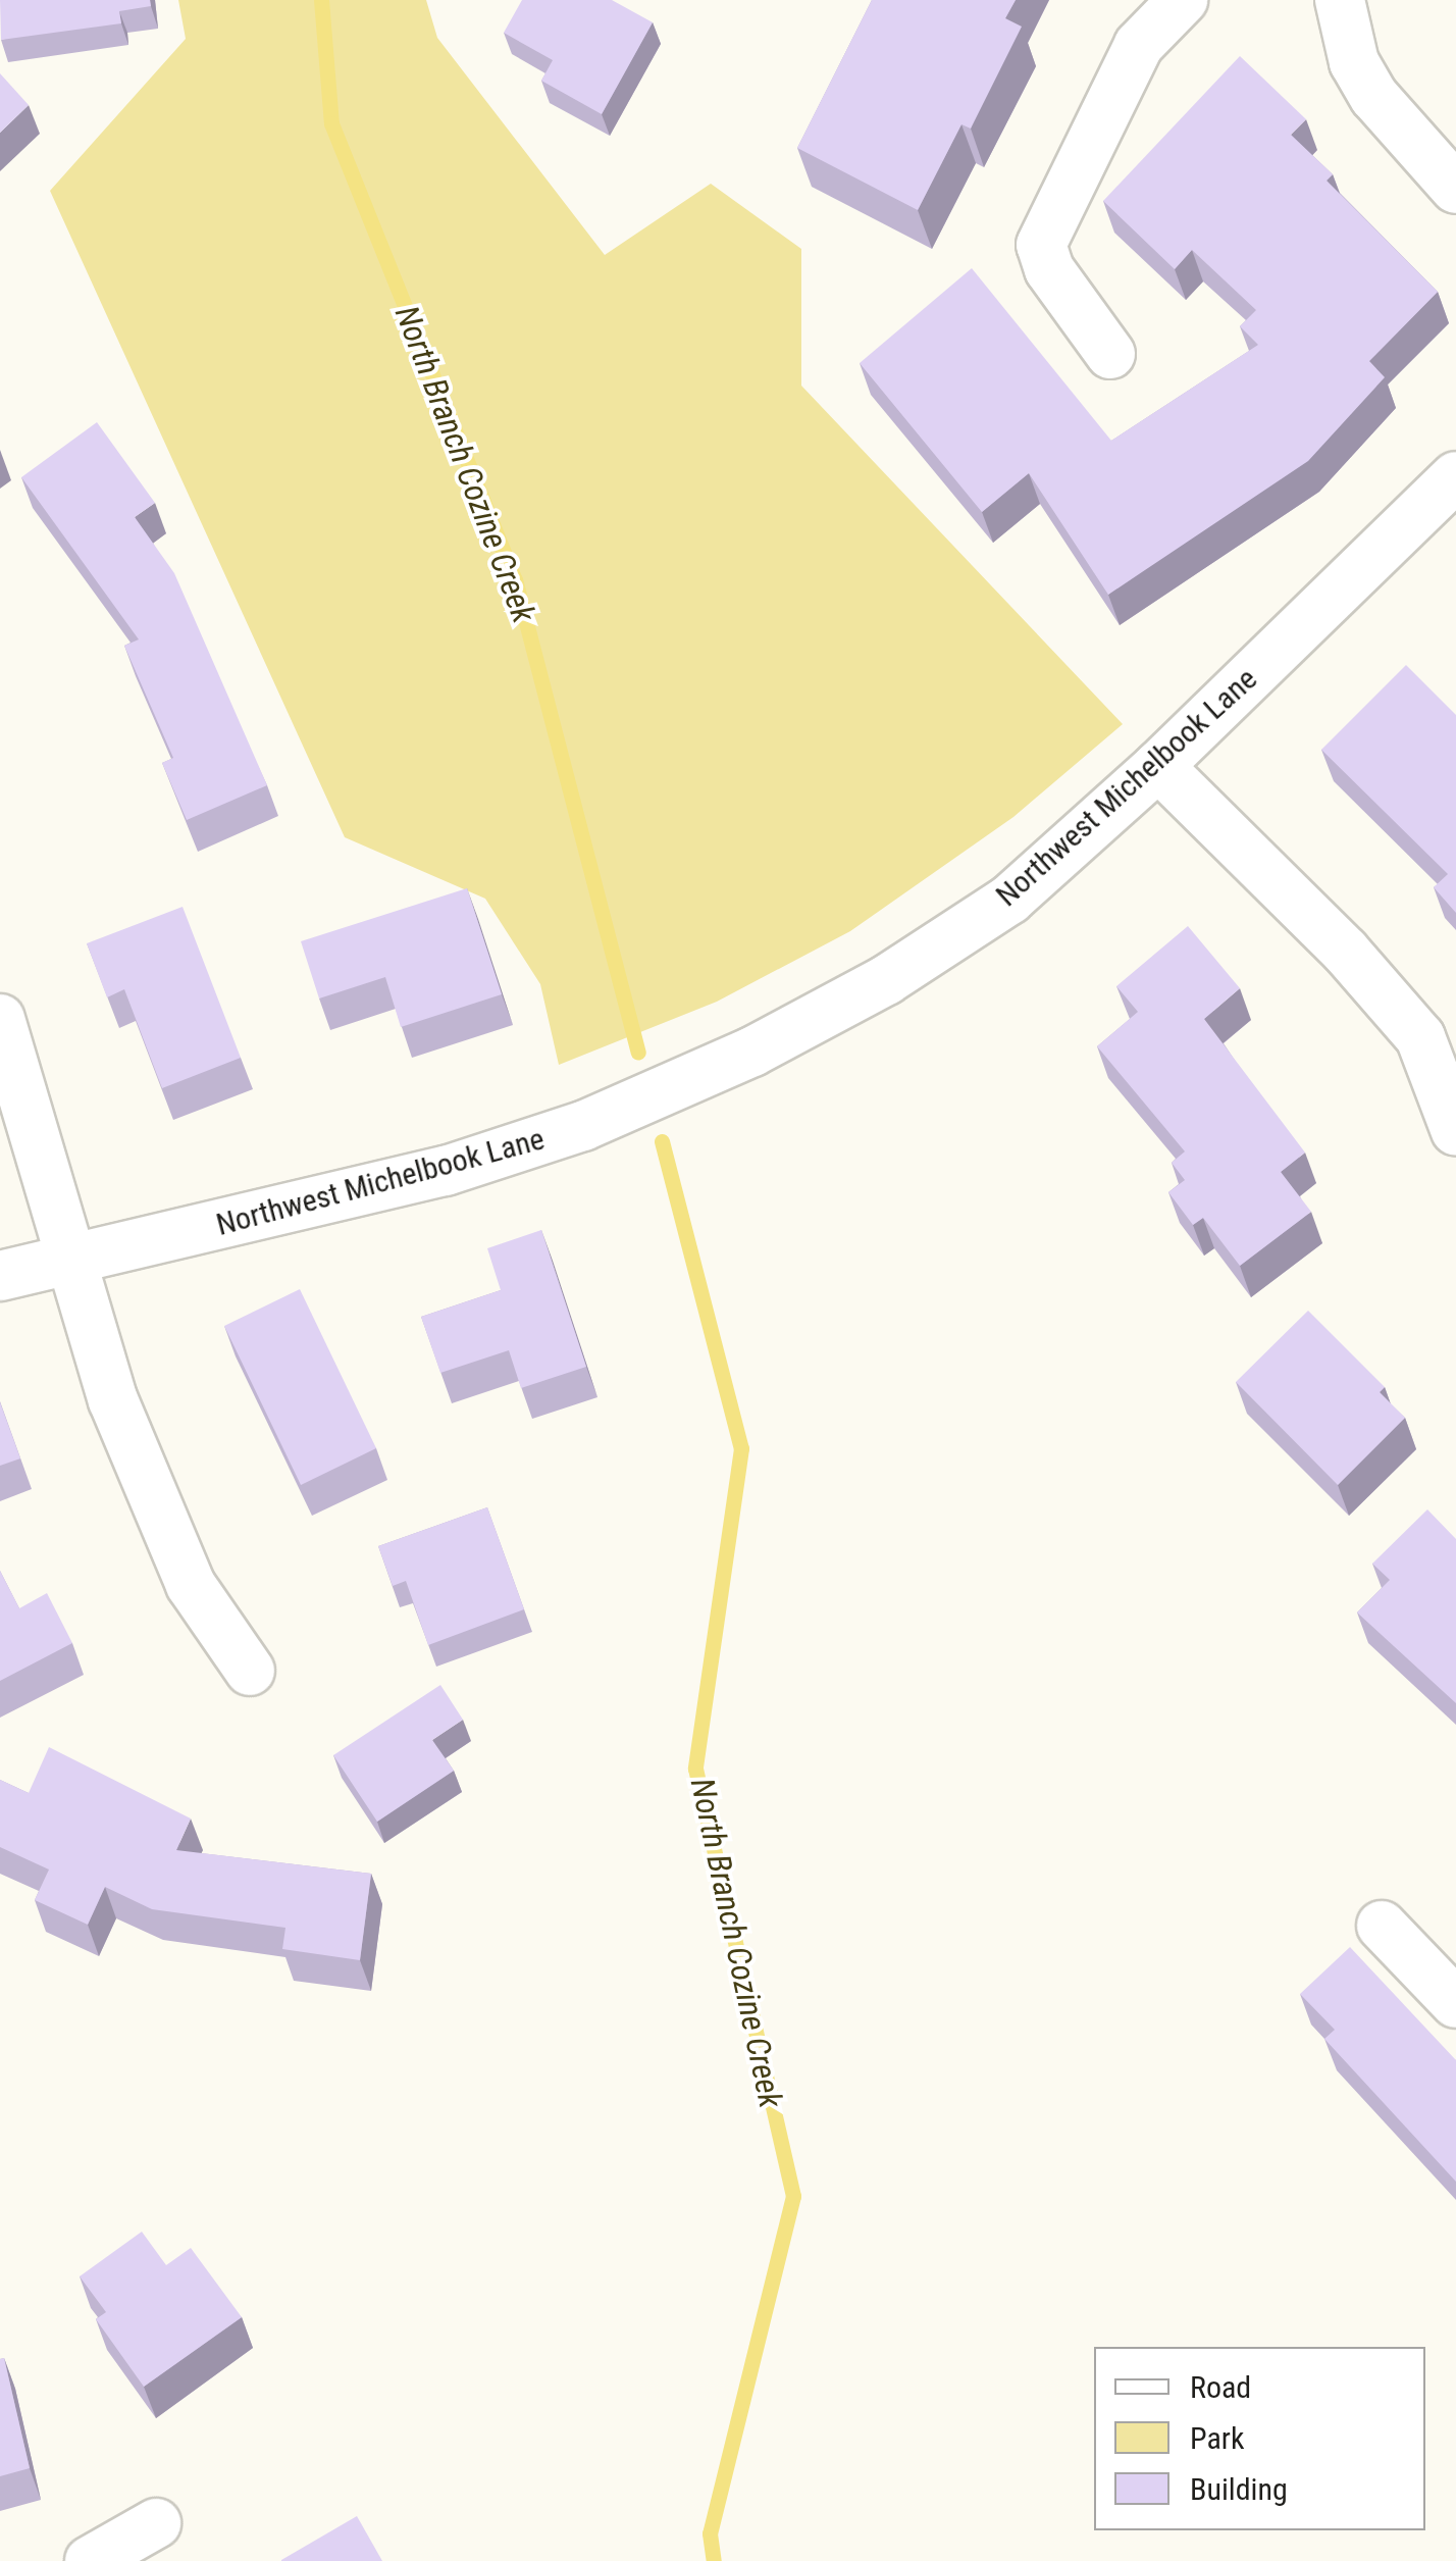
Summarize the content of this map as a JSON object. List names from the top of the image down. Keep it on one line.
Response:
{"streets":{"street":["Northwest Michelbook Lane"]},"water":["North Branch Cozine Creek"],"legend":["Road","Park","Building"]}
